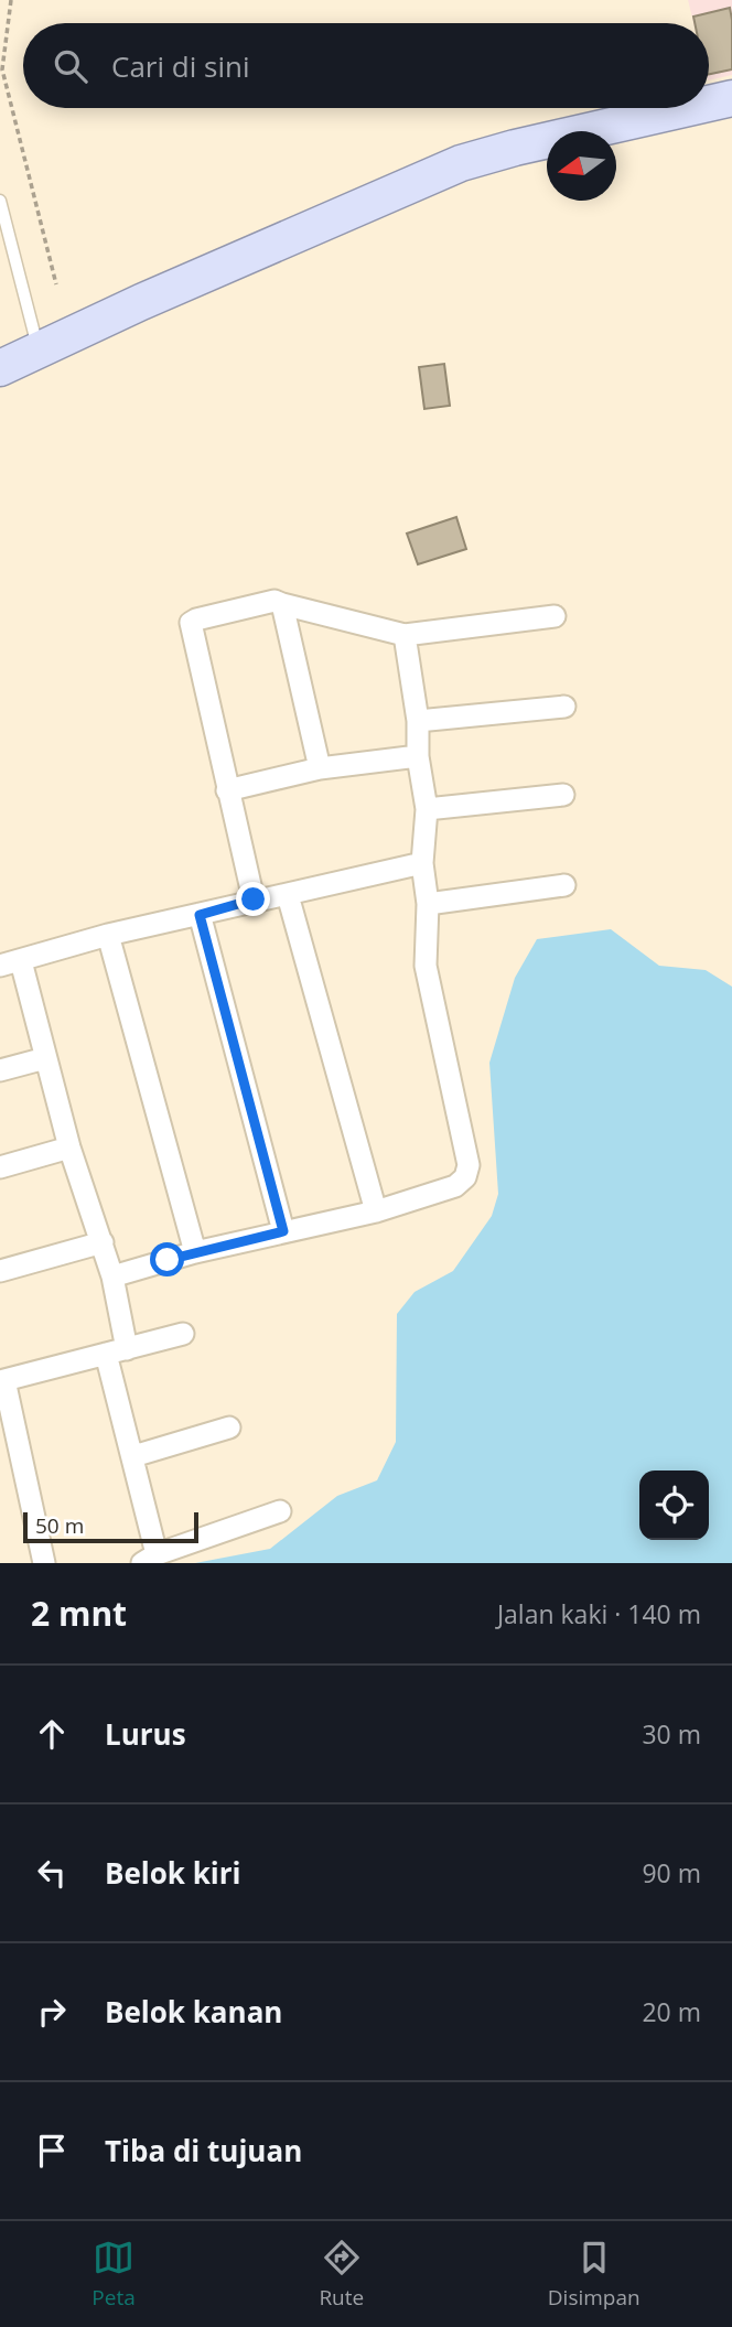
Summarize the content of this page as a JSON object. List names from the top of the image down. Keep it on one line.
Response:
{"scale_bar":"50 m","north":"left","page":{"search":"Cari di sini","scale":"50 m","heading":["2 mnt","Jalan kaki · 140 m"],"list":[["Lurus","30 m"],["Belok kiri","90 m"],["Belok kanan","20 m"],"Tiba di tujuan"],"nav":["Peta","Rute","Disimpan"]}}
